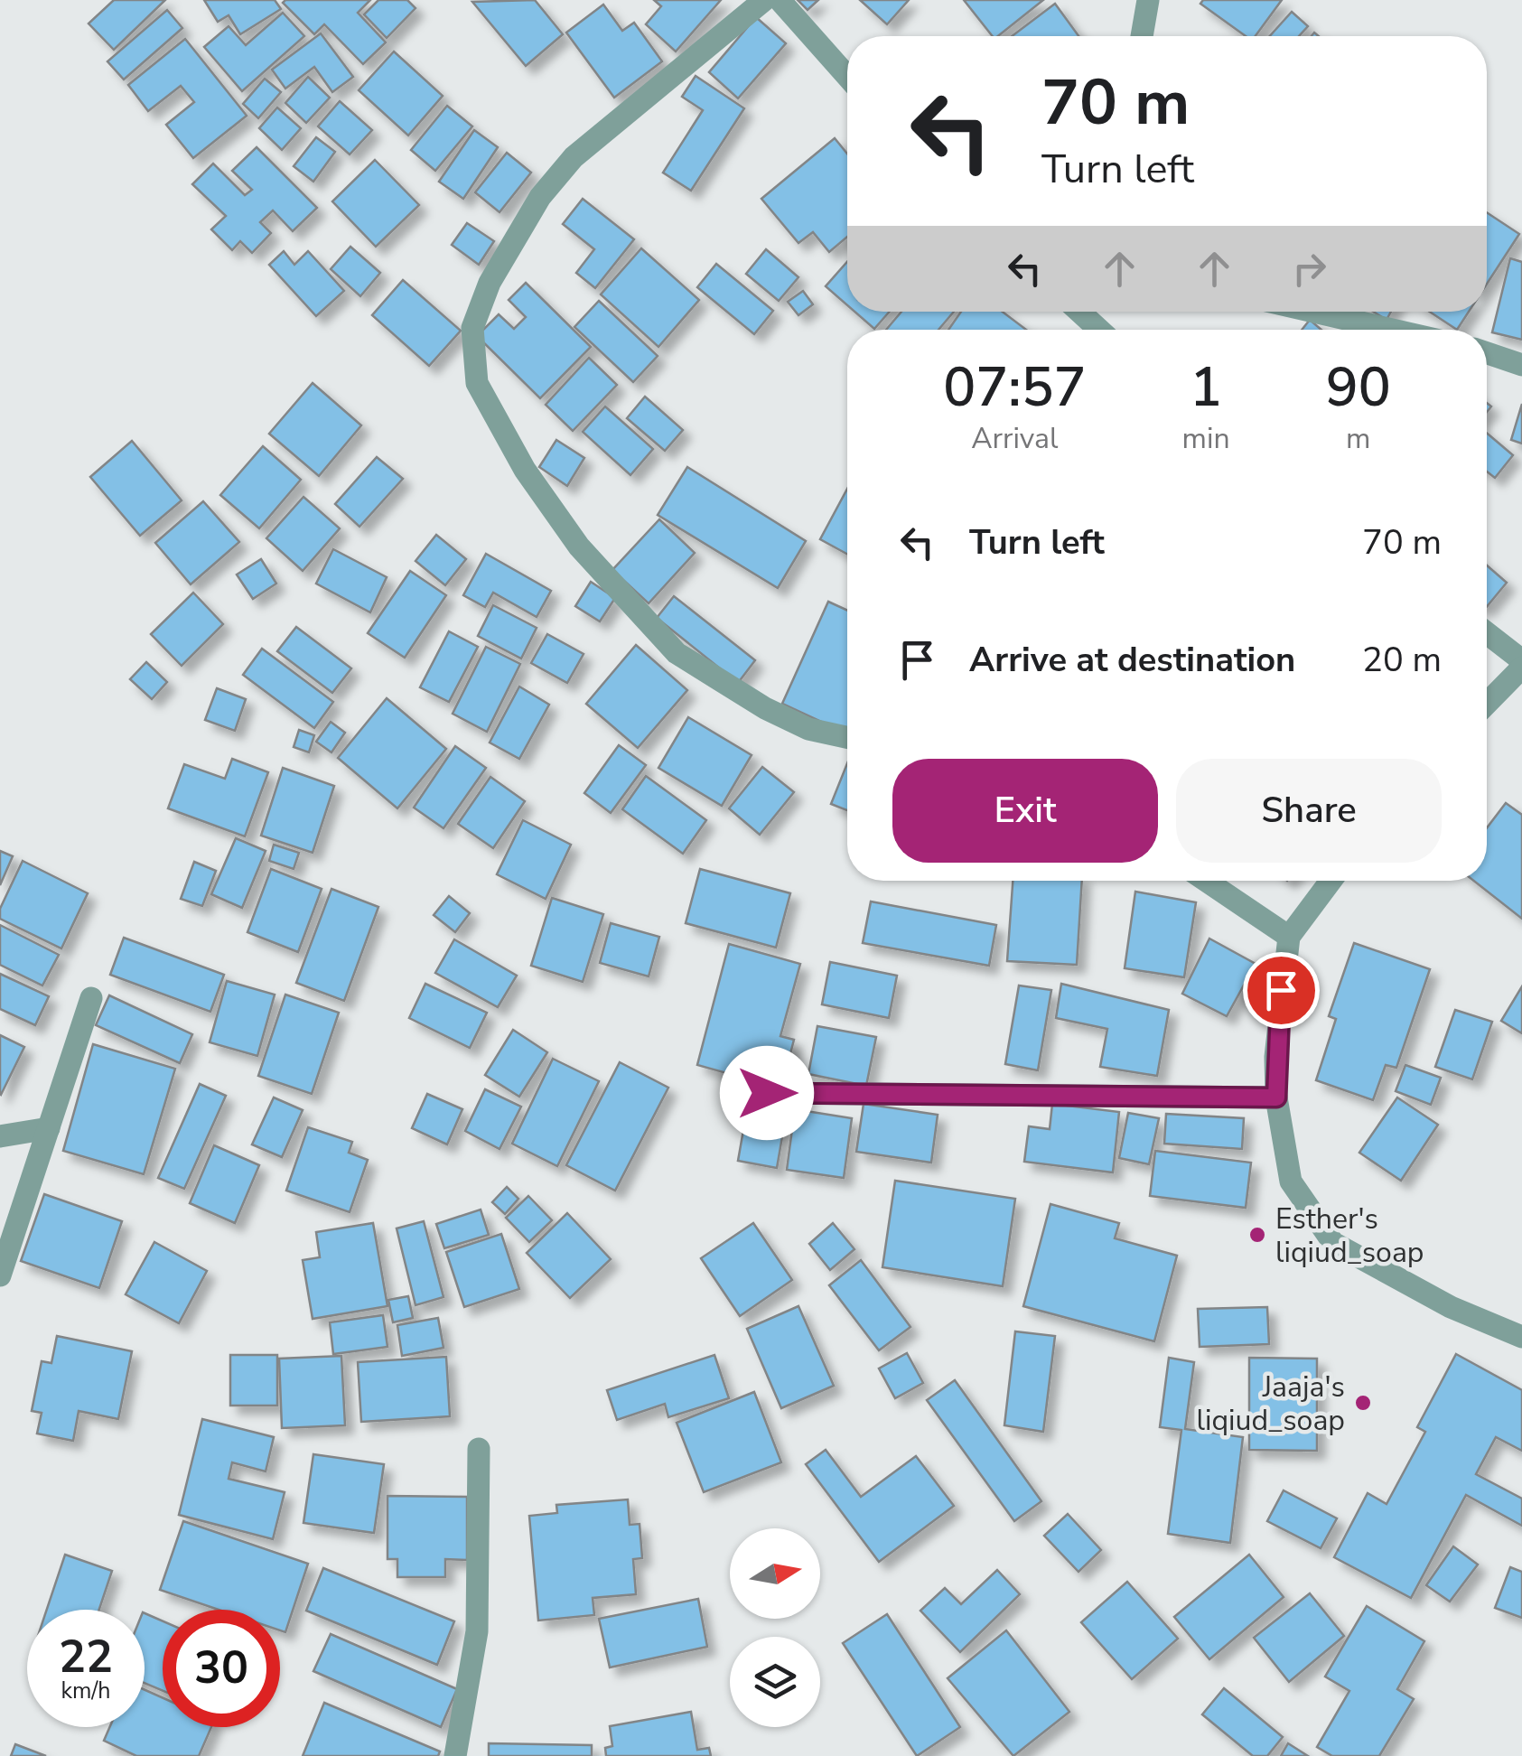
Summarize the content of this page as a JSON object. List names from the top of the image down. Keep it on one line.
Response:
{"places":["Esther's liqiud_soap","Jaaja's liqiud_soap"],"north":"right","page":{"turn":["70 m","Turn left"],"eta":["07:57","Arrival","1","min","90","m"],"list":[{"name":"Turn left","value":"70 m"},{"name":"Arrive at destination","value":"20 m"}],"buttons":["Exit","Share"],"speed":"22 km/h","limit":"30"}}
